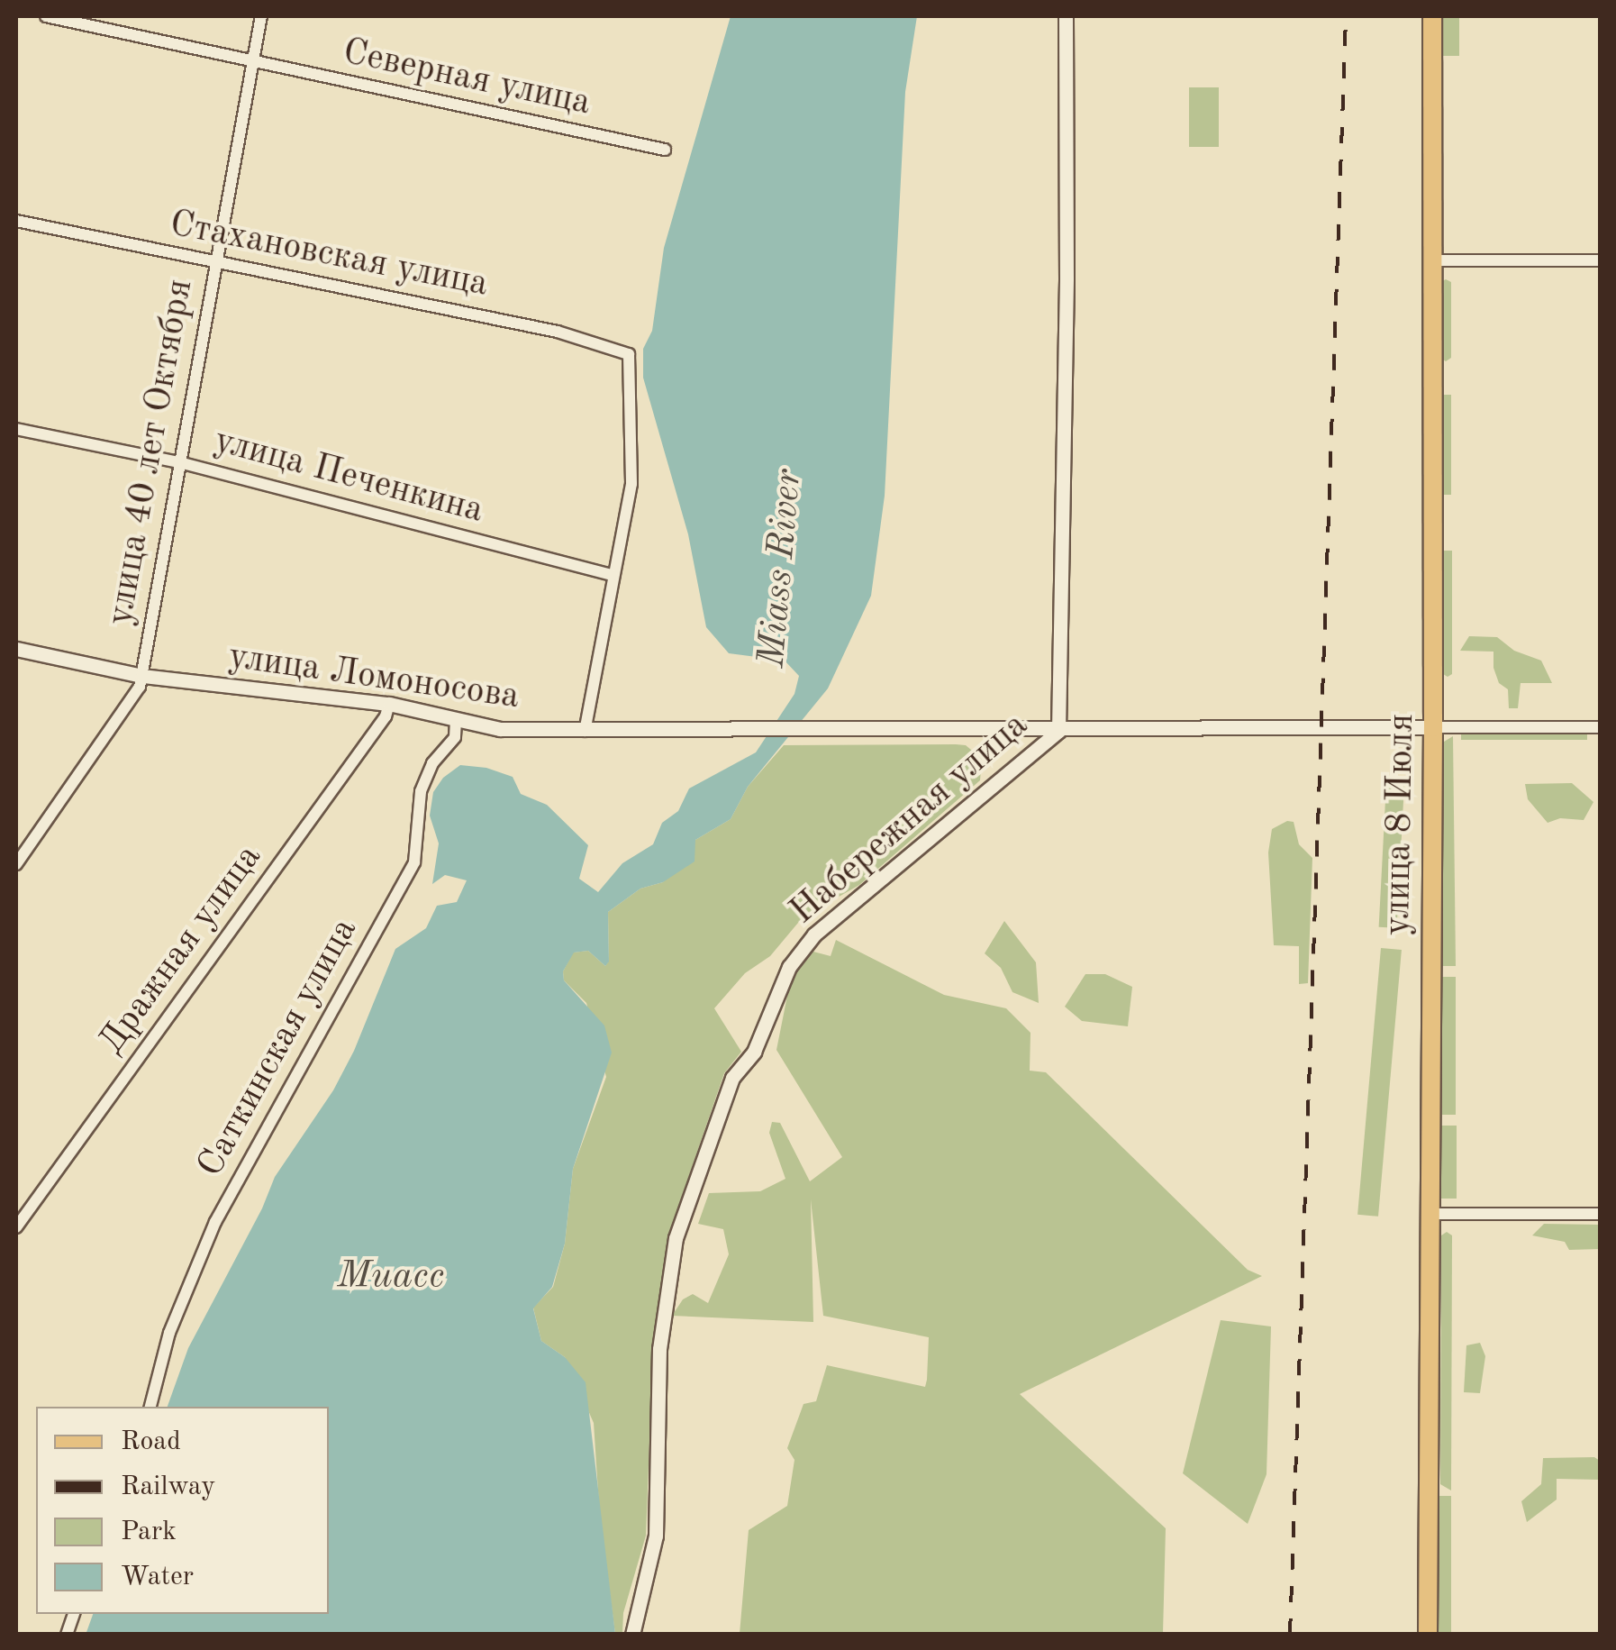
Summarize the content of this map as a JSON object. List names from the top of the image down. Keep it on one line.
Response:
{"streets":{"main road":["улица 8 Июля"],"street":["Северная улица","Стахановская улица","улица 40 лет Октября","улица Печенкина","улица Ломоносова","Набережная улица","Дражная улица","Саткинская улица"]},"crossings":[["Северная улица","улица 40 лет Октября"],["Стахановская улица","улица 40 лет Октября"],["Стахановская улица","улица Печенкина"],["улица 40 лет Октября","улица Печенкина"],["улица 40 лет Октября","улица Ломоносова"],["улица Ломоносова","Набережная улица"],["улица Ломоносова","улица 8 Июля"],["улица Ломоносова","Дражная улица"],["улица Ломоносова","Саткинская улица"]],"water":["Miass River","Миасс"],"legend":["Road","Railway","Park","Water"]}
